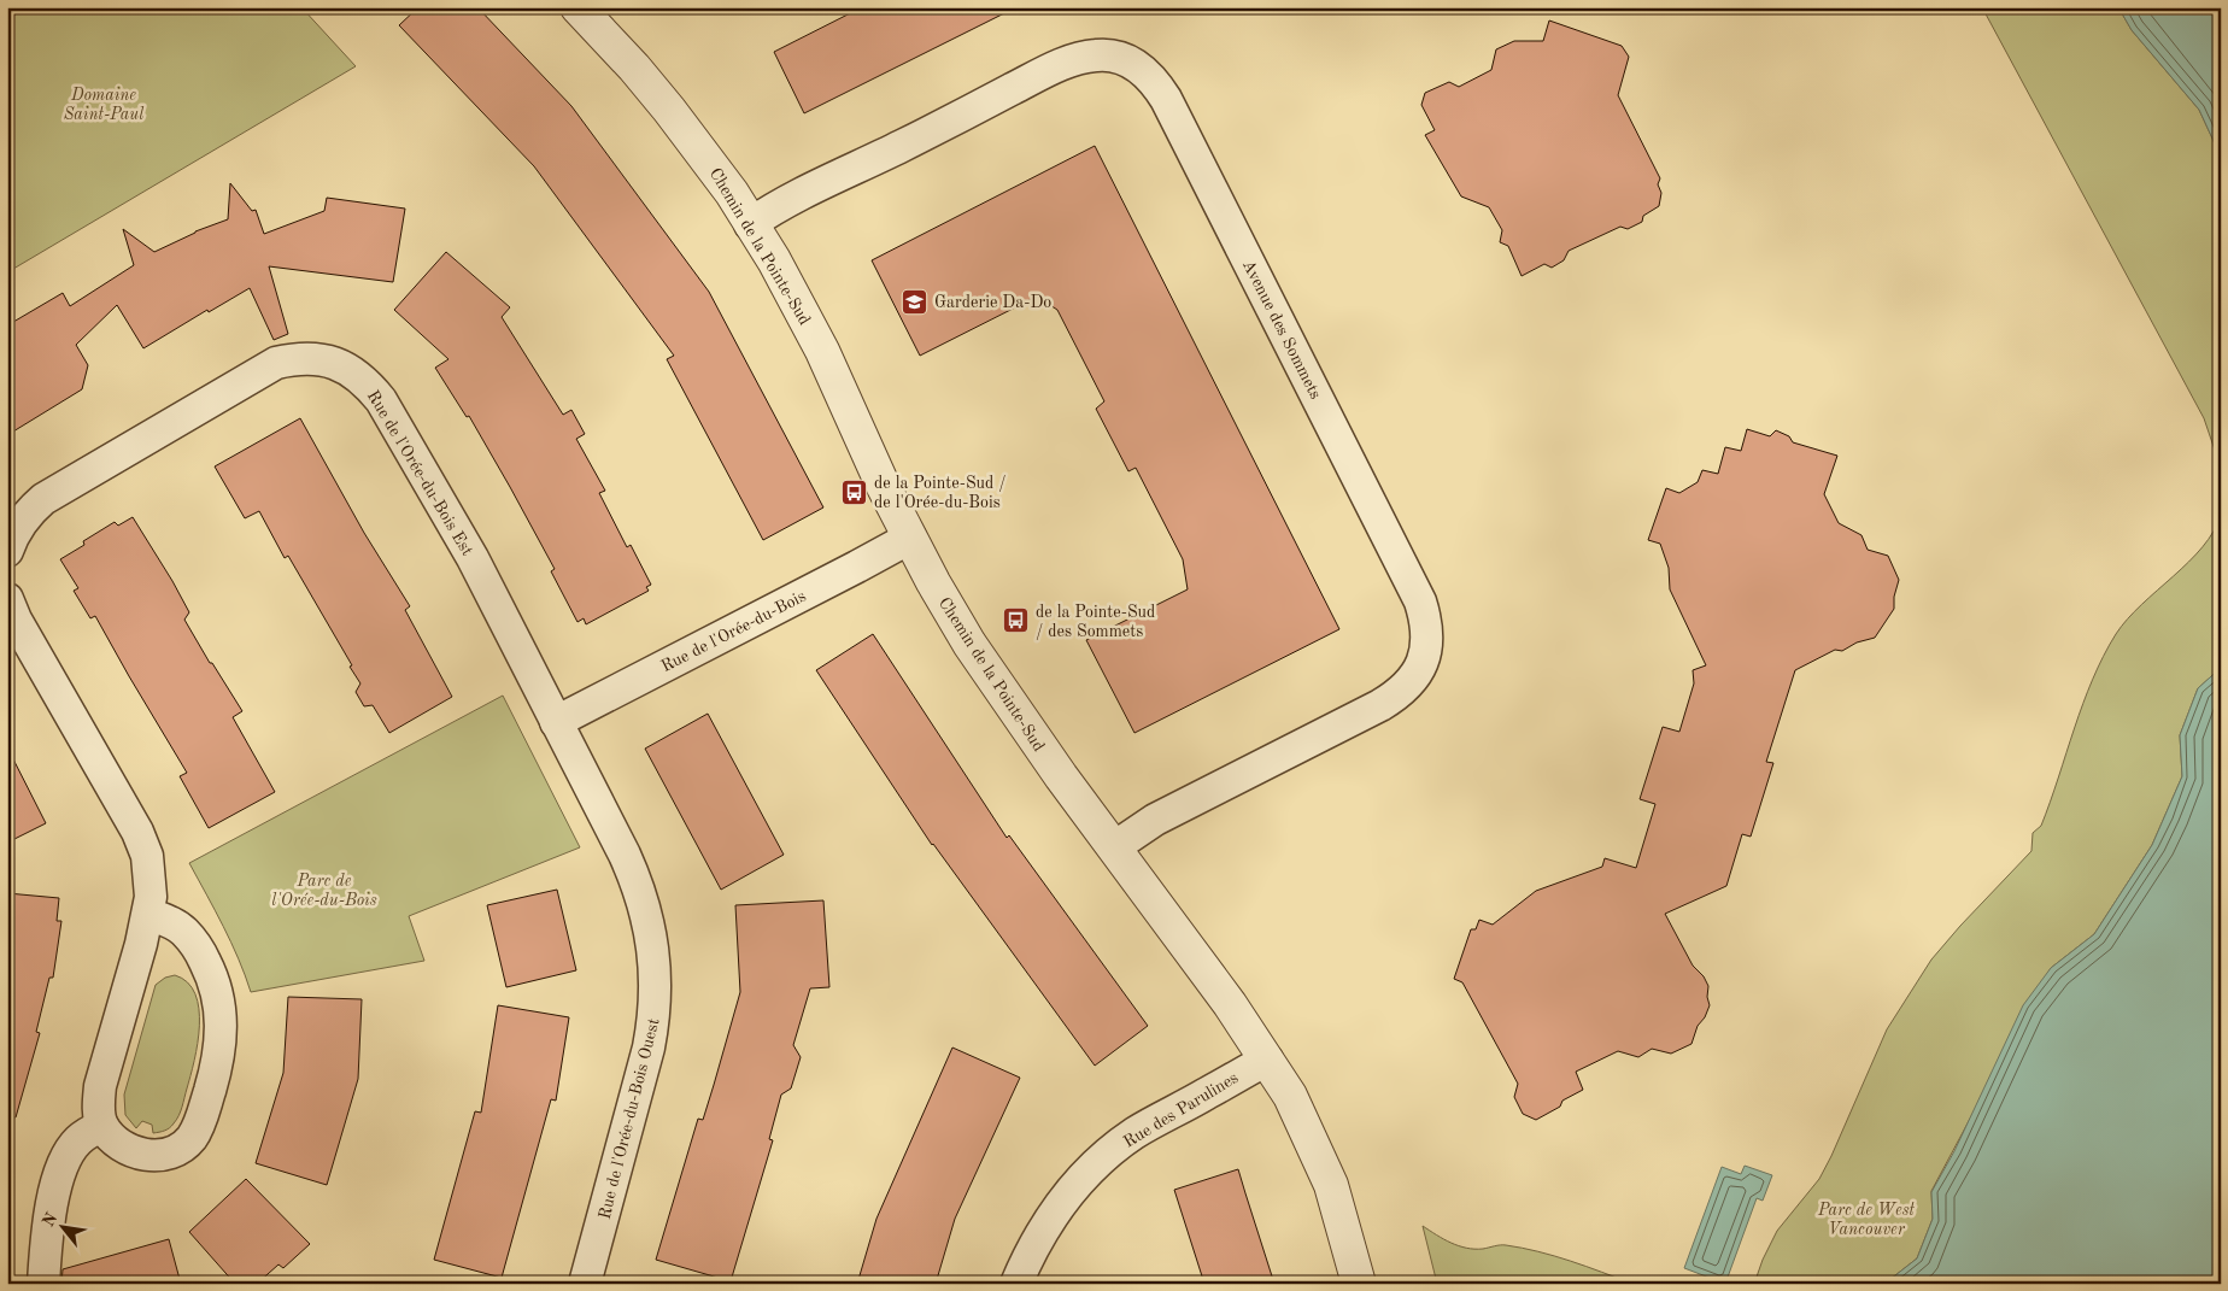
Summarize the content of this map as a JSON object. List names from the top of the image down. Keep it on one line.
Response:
{"streets":{"street":["Chemin de la Pointe-Sud","Avenue des Sommets","Rue de l'Orée-du-Bois Est","Rue de l'Orée-du-Bois","Rue des Parulines","Rue de l'Orée-du-Bois Ouest"]},"crossings":[["Chemin de la Pointe-Sud","Avenue des Sommets"],["Chemin de la Pointe-Sud","Rue de l'Orée-du-Bois"],["Chemin de la Pointe-Sud","Rue des Parulines"],["Rue de l'Orée-du-Bois Est","Rue de l'Orée-du-Bois"],["Rue de l'Orée-du-Bois Est","Rue de l'Orée-du-Bois Ouest"],["Rue de l'Orée-du-Bois","Rue de l'Orée-du-Bois Ouest"]],"parks":["Domaine Saint-Paul","Parc de l'Orée-du-Bois","Parc de West Vancouver"],"places":{"school or university":["Garderie Da-Do"],"bus stop":["de la Pointe-Sud / de l'Orée-du-Bois","de la Pointe-Sud / des Sommets"]},"north":"top left"}
